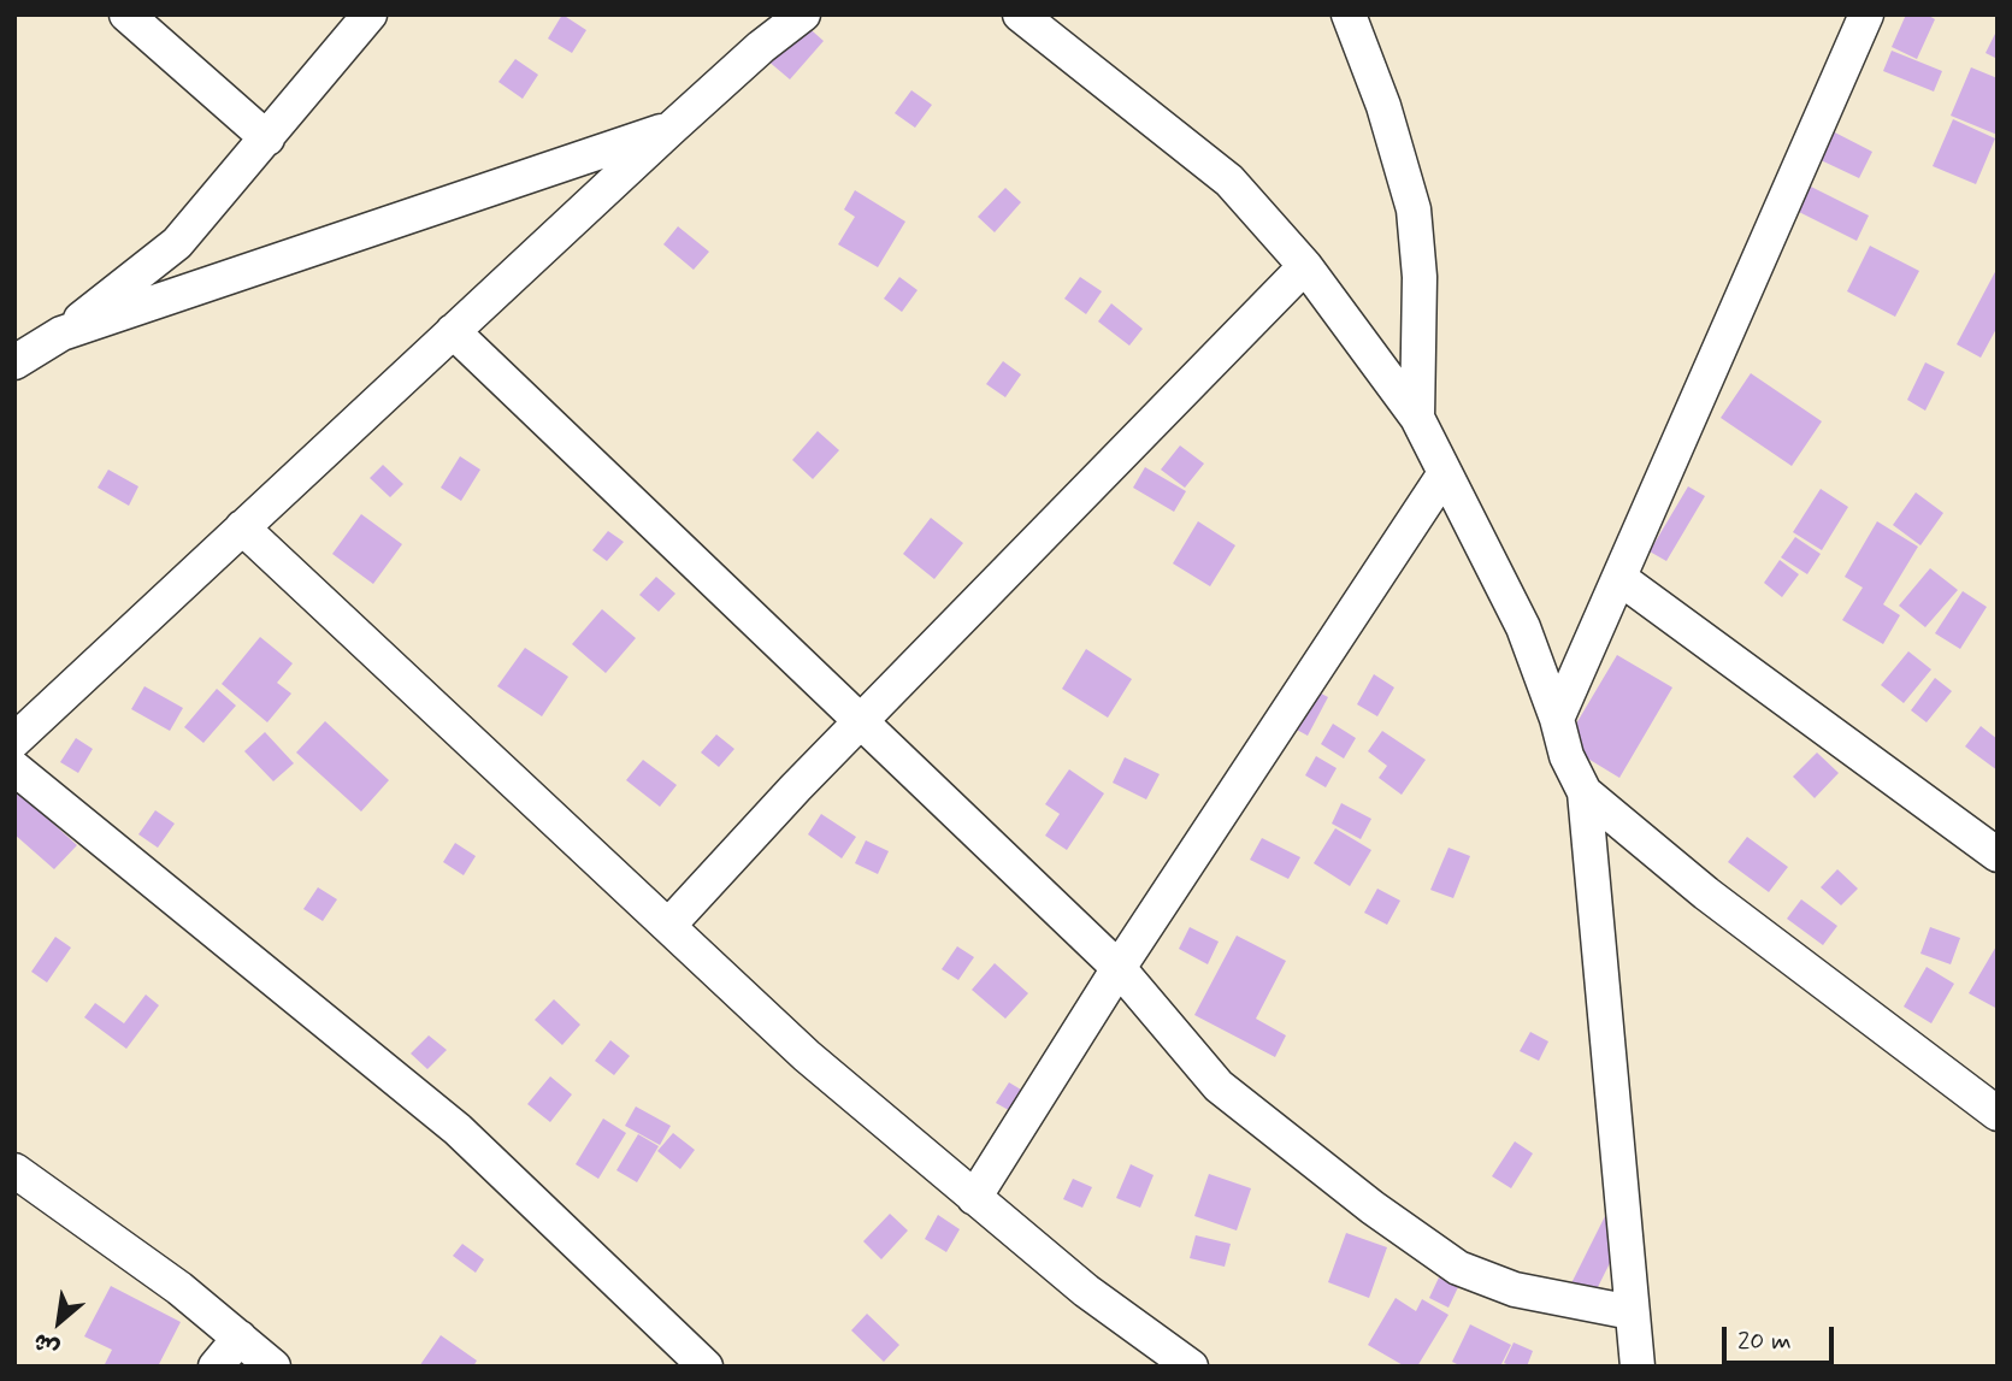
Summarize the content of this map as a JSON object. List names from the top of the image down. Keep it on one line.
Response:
{"scale_bar":"20 m","north":"bottom left"}
